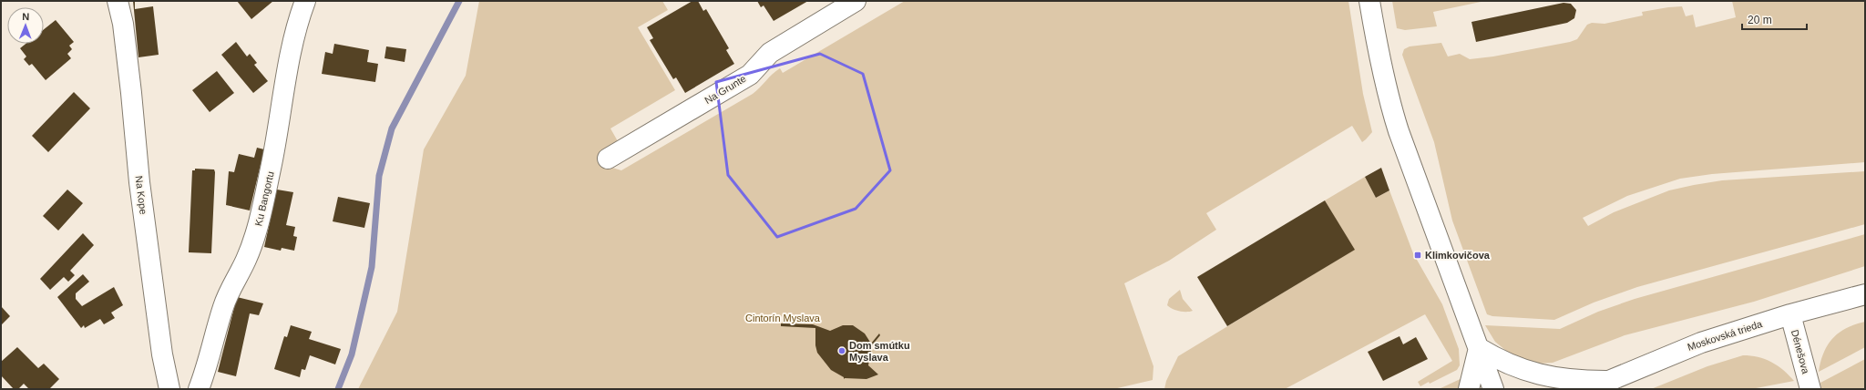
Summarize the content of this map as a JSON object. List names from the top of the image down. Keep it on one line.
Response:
{"streets":{"street":["Na Grunte","Na Kope","Ku Bangortu","Moskovská trieda","Dénešova"]},"crossings":[["Moskovská trieda","Dénešova"]],"parks":["Cintorín Myslava"],"places":{"transit":["Klimkovičova"],"other":["Dom smútku Myslava"]},"scale_bar":"20 m","north":"top"}
